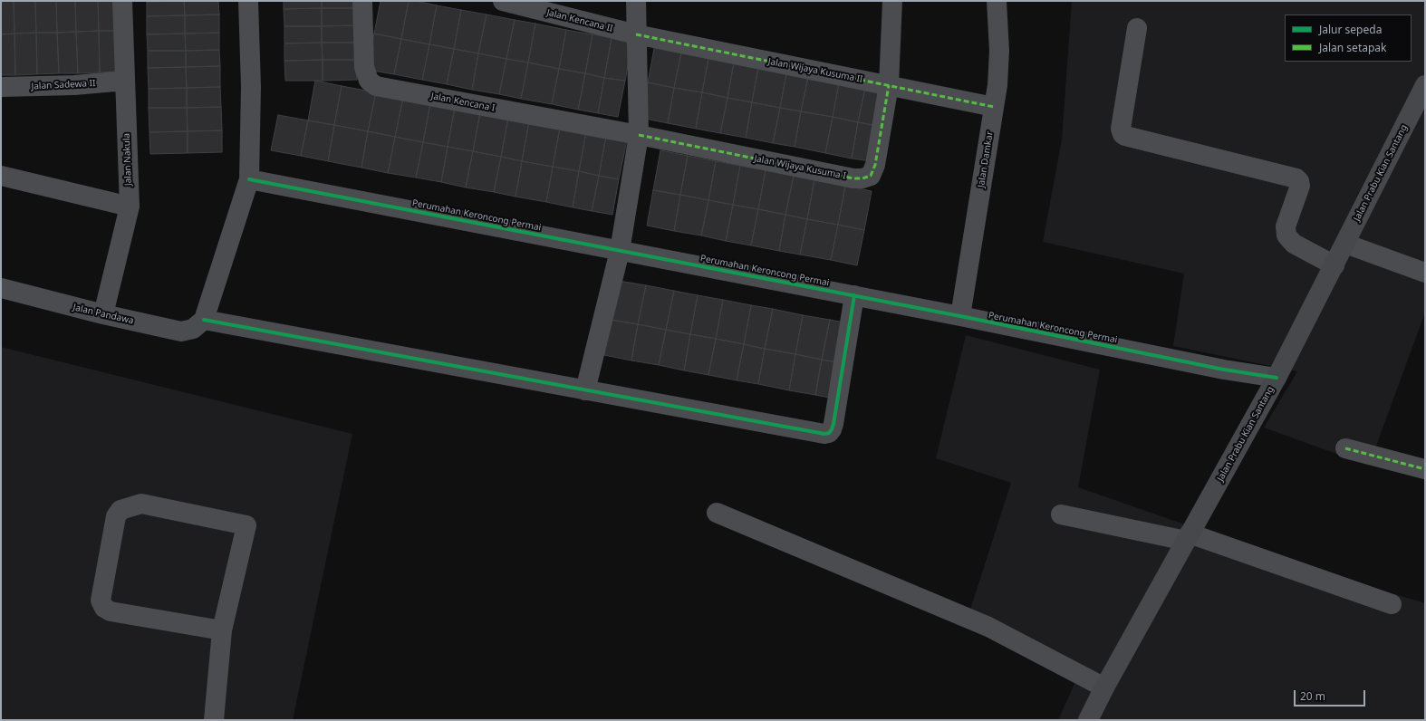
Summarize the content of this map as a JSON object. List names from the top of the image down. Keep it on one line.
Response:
{"streets":{"main road":["Jalan Prabu Kian Santang"],"street":["Jalan Kencana II","Jalan Wijaya Kusuma II","Jalan Sadewa II","Jalan Kencana I","Jalan Nakula","Jalan Damkar","Jalan Wijaya Kusuma I","Perumahan Keroncong Permai","Jalan Pandawa"]},"crossings":[["Jalan Kencana II","Jalan Wijaya Kusuma II"],["Jalan Wijaya Kusuma II","Jalan Damkar"],["Jalan Wijaya Kusuma II","Jalan Wijaya Kusuma I"],["Jalan Sadewa II","Jalan Nakula"],["Jalan Kencana I","Jalan Wijaya Kusuma I"],["Jalan Nakula","Jalan Pandawa"],["Jalan Damkar","Perumahan Keroncong Permai"],["Jalan Prabu Kian Santang","Perumahan Keroncong Permai"]],"legend":["Jalur sepeda","Jalan setapak"],"scale_bar":"20 m"}
